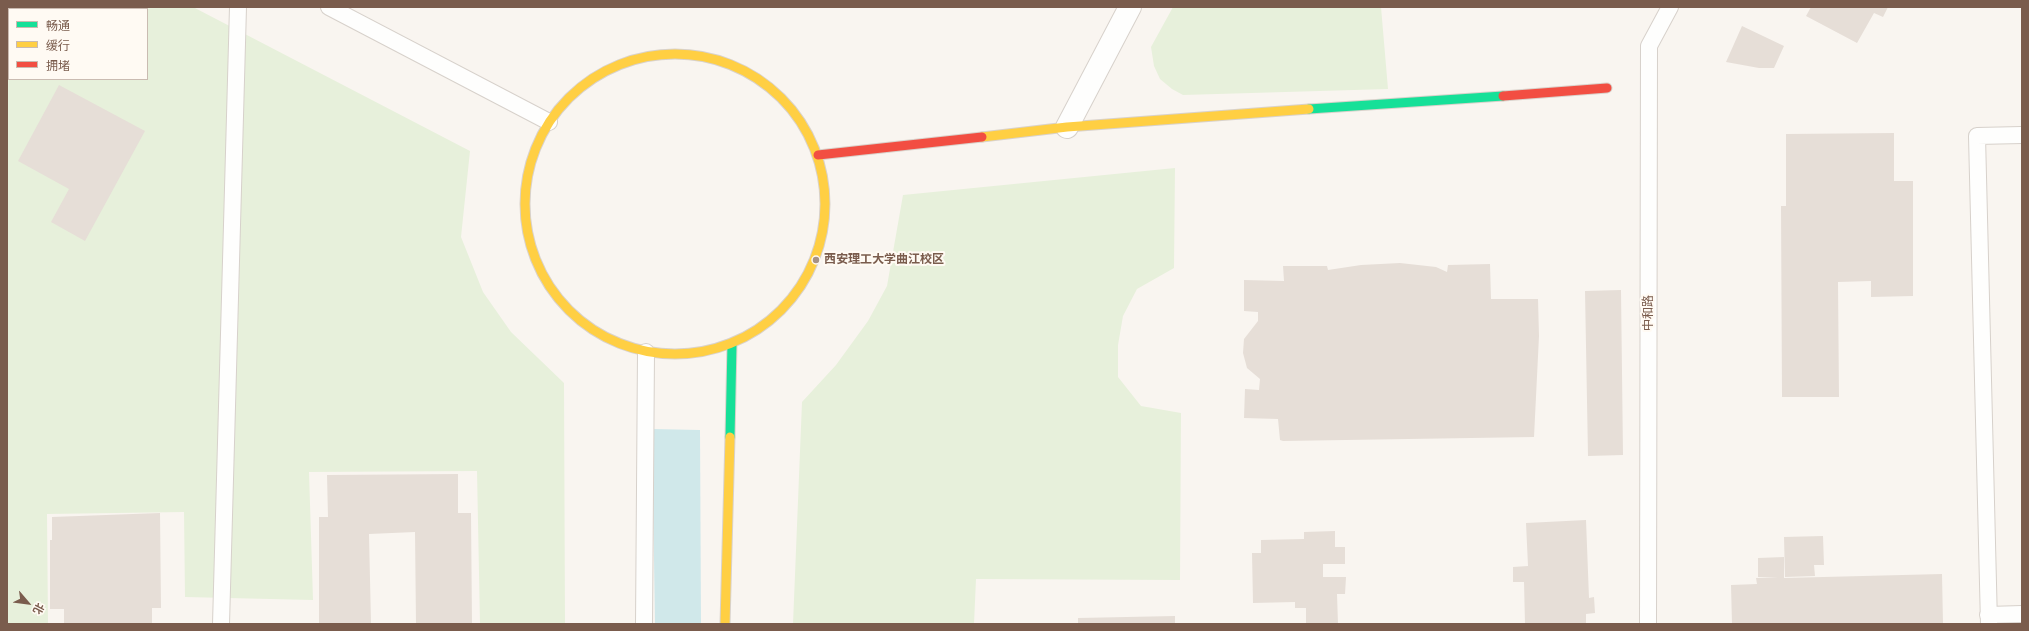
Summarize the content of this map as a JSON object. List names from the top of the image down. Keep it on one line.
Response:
{"streets":{"lane":["中和路"]},"places":["西安理工大学曲江校区"],"legend":["畅通","缓行","拥堵"],"north":"bottom right"}
